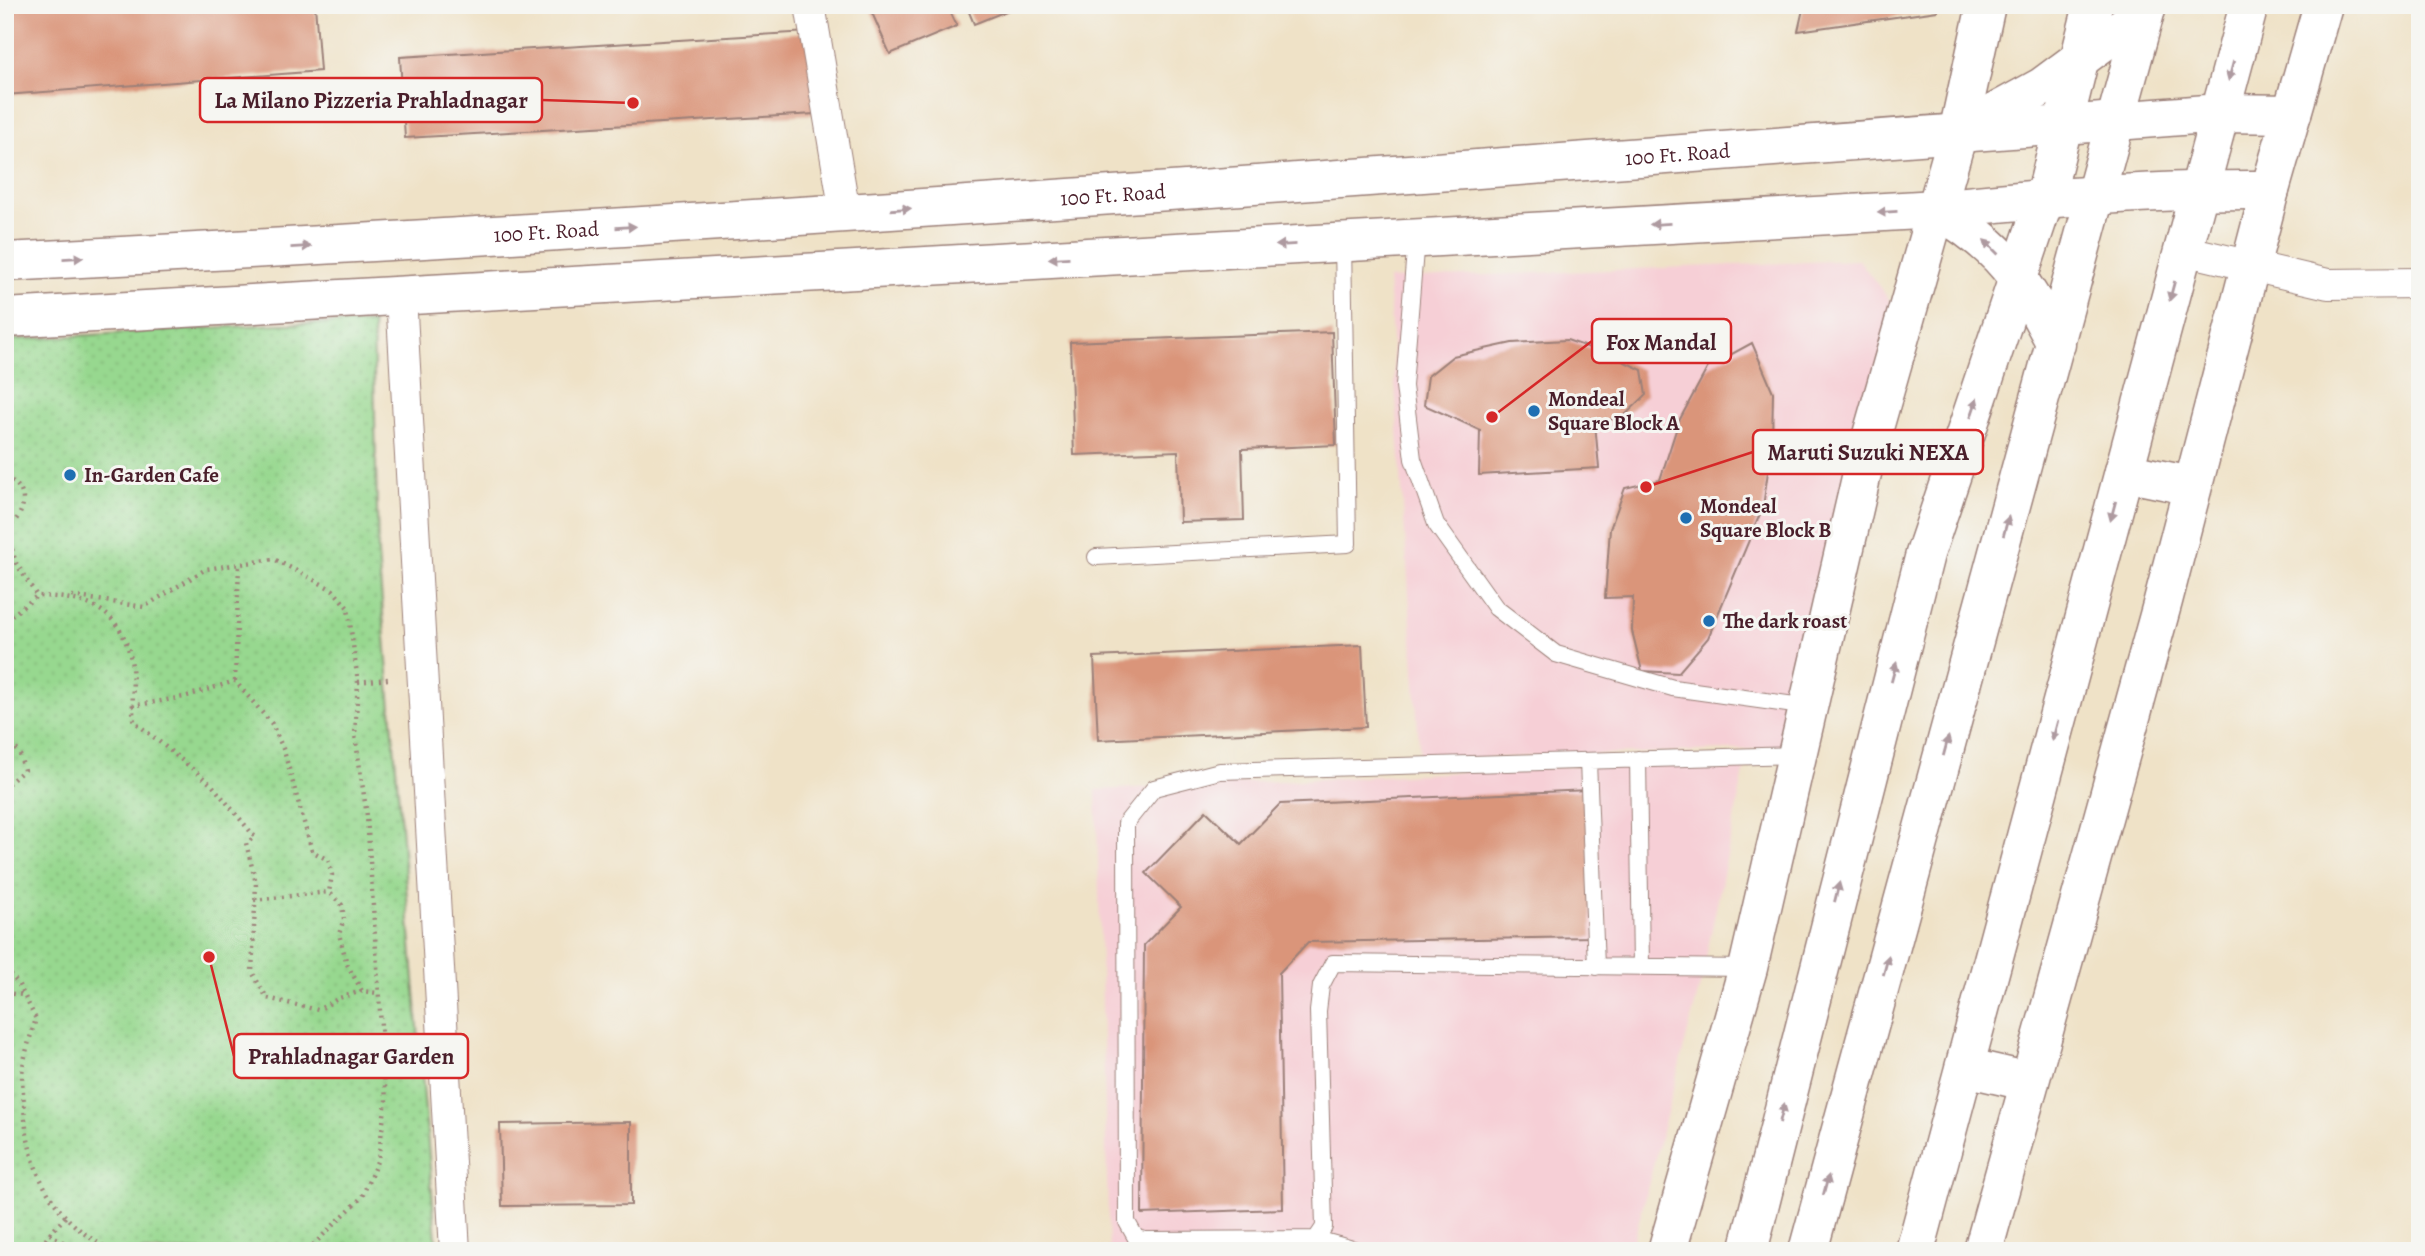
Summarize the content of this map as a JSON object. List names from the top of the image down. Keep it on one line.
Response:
{"streets":{"main road":["100 Ft. Road"]},"places":["La Milano Pizzeria Prahladnagar","Mondeal Square Block A","Fox Mandal","In-Garden Cafe","Maruti Suzuki NEXA","Mondeal Square Block B","The dark roast","Prahladnagar Garden"]}
